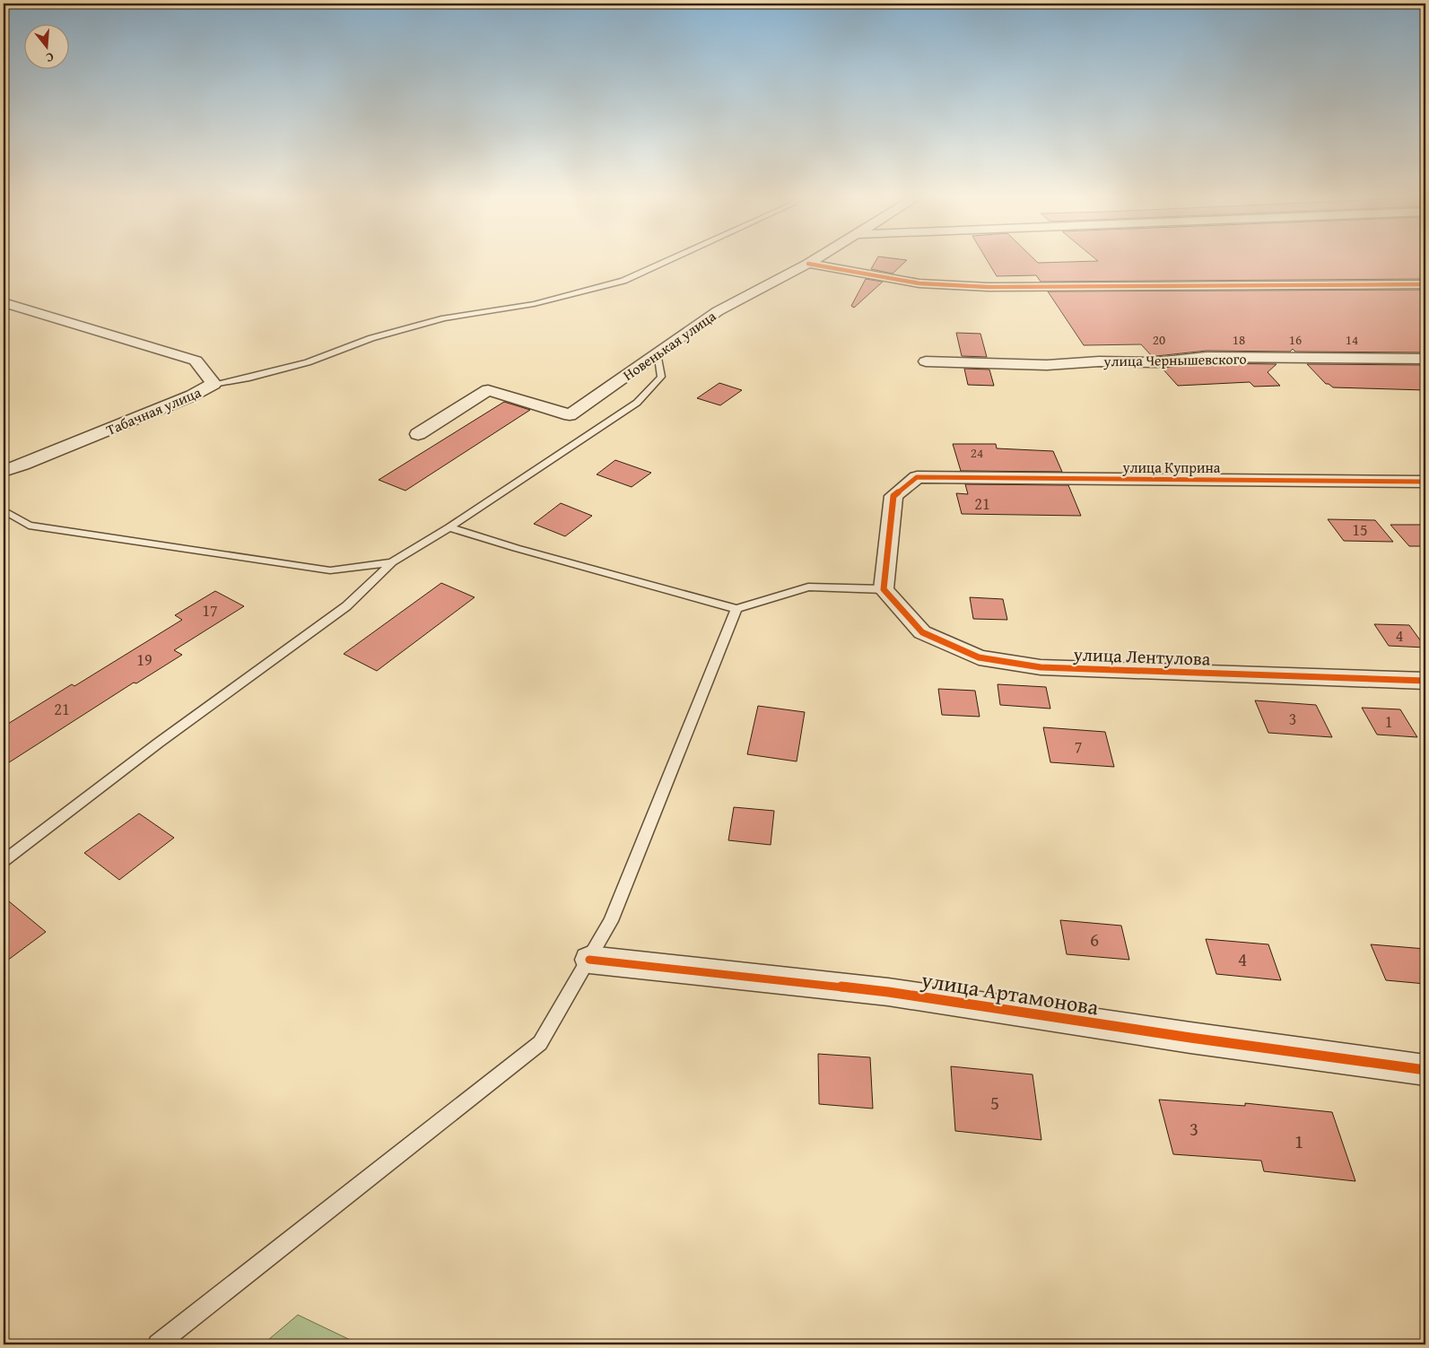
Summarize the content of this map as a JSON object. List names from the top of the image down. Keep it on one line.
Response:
{"streets":{"street":["Новенькая улица","улица Чернышевского","Табачная улица","улица Куприна","улица Лентулова","улица Артамонова"]},"crossings":[["улица Куприна","улица Лентулова"]],"house_numbers":["20","18","16","14","24","21","15","17","4","19","21","3","1","7","6","4","5","3","1"],"north":"bottom"}
